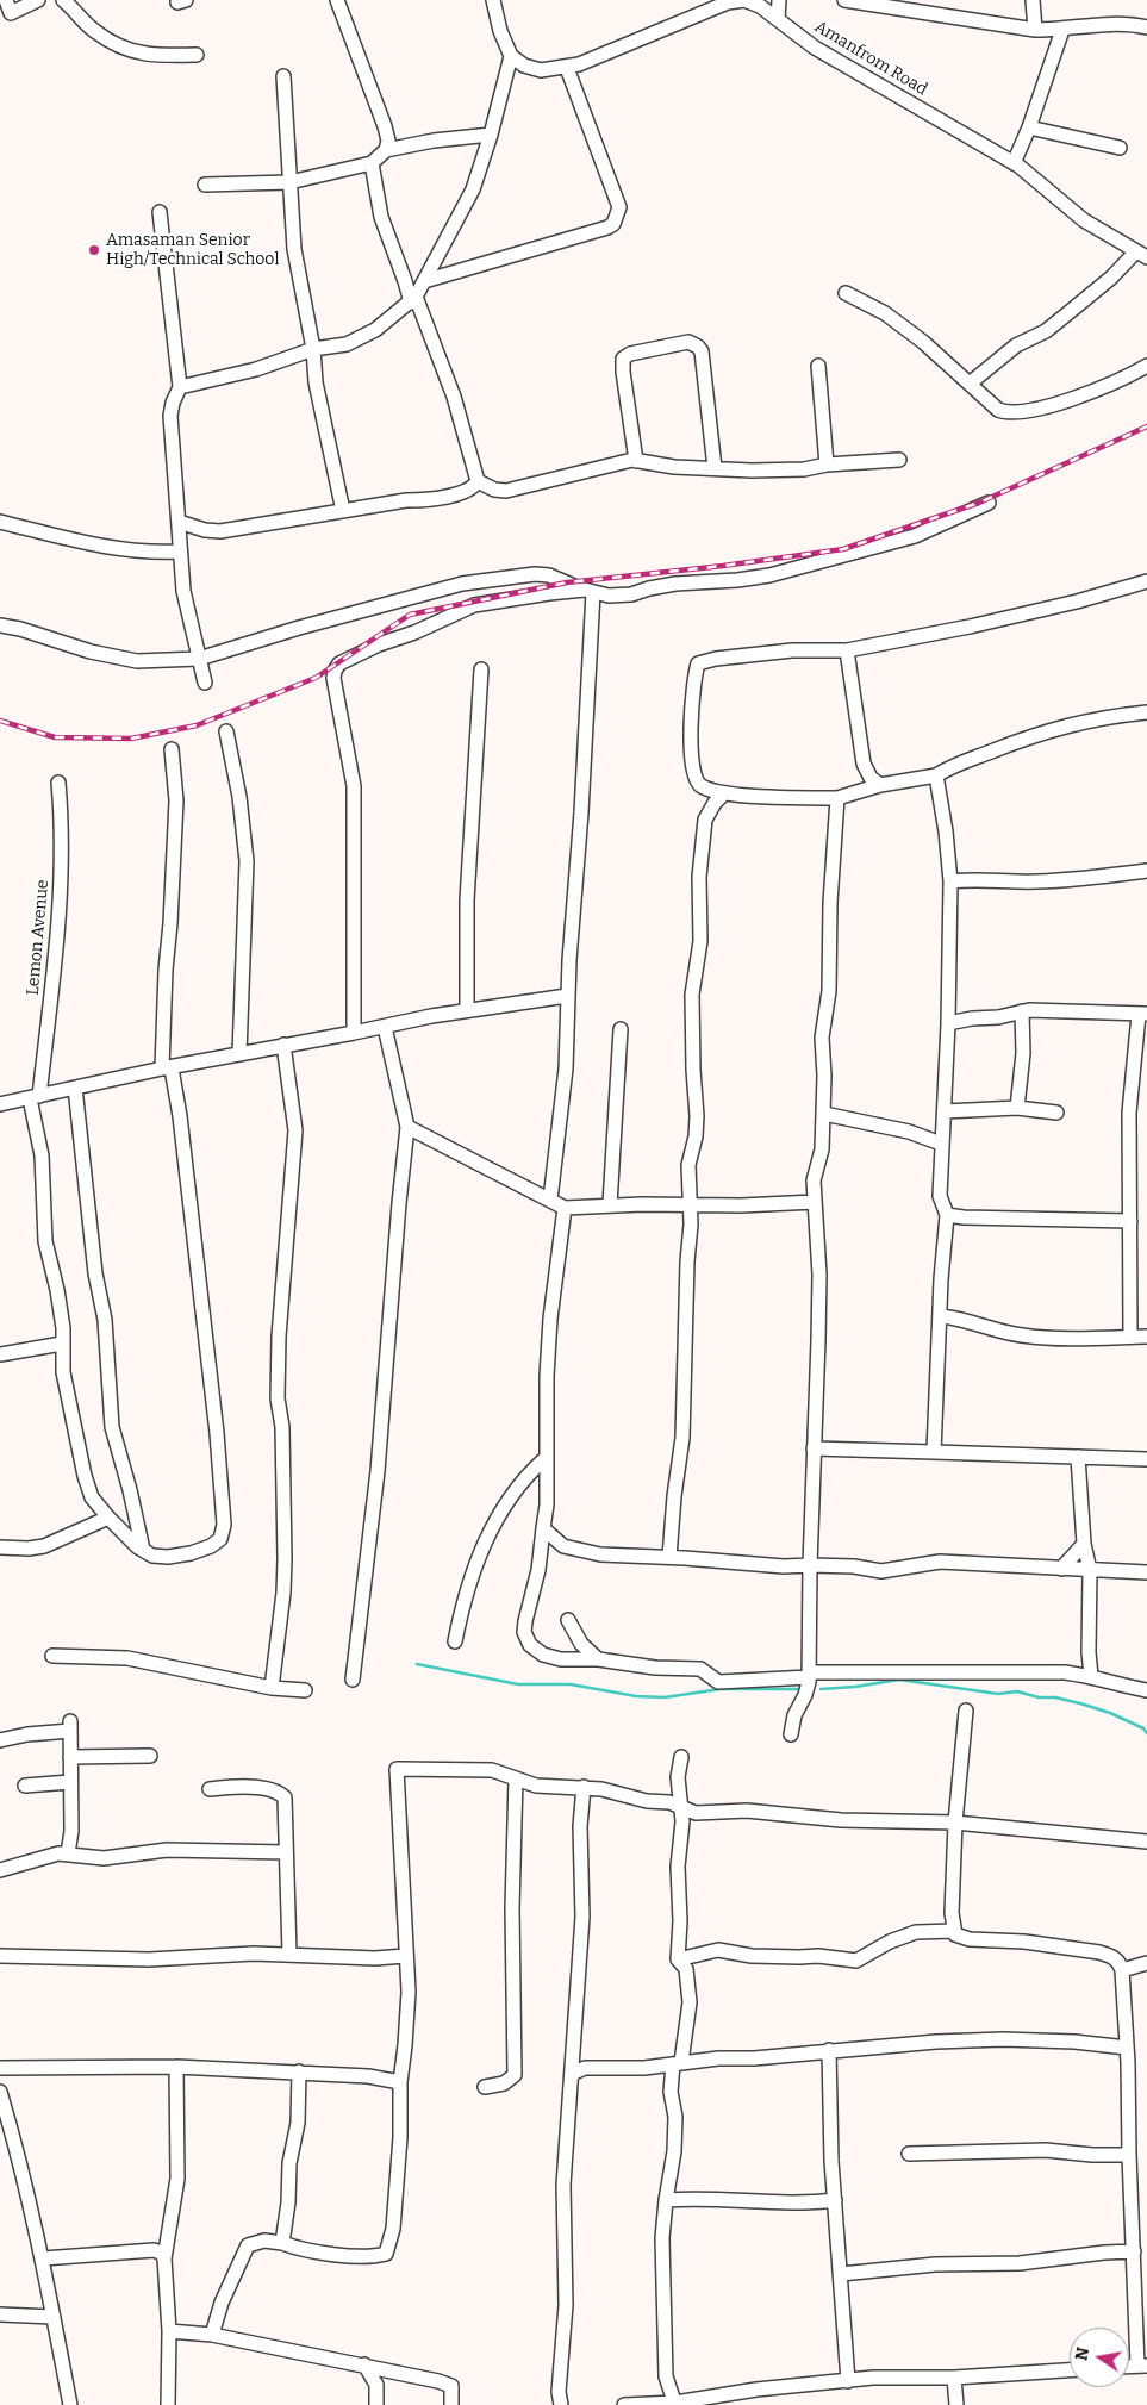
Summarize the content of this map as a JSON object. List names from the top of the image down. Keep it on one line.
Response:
{"streets":{"street":["Amanfrom Road","Lemon Avenue"]},"places":["Amasaman Senior High/Technical School"],"north":"left"}
